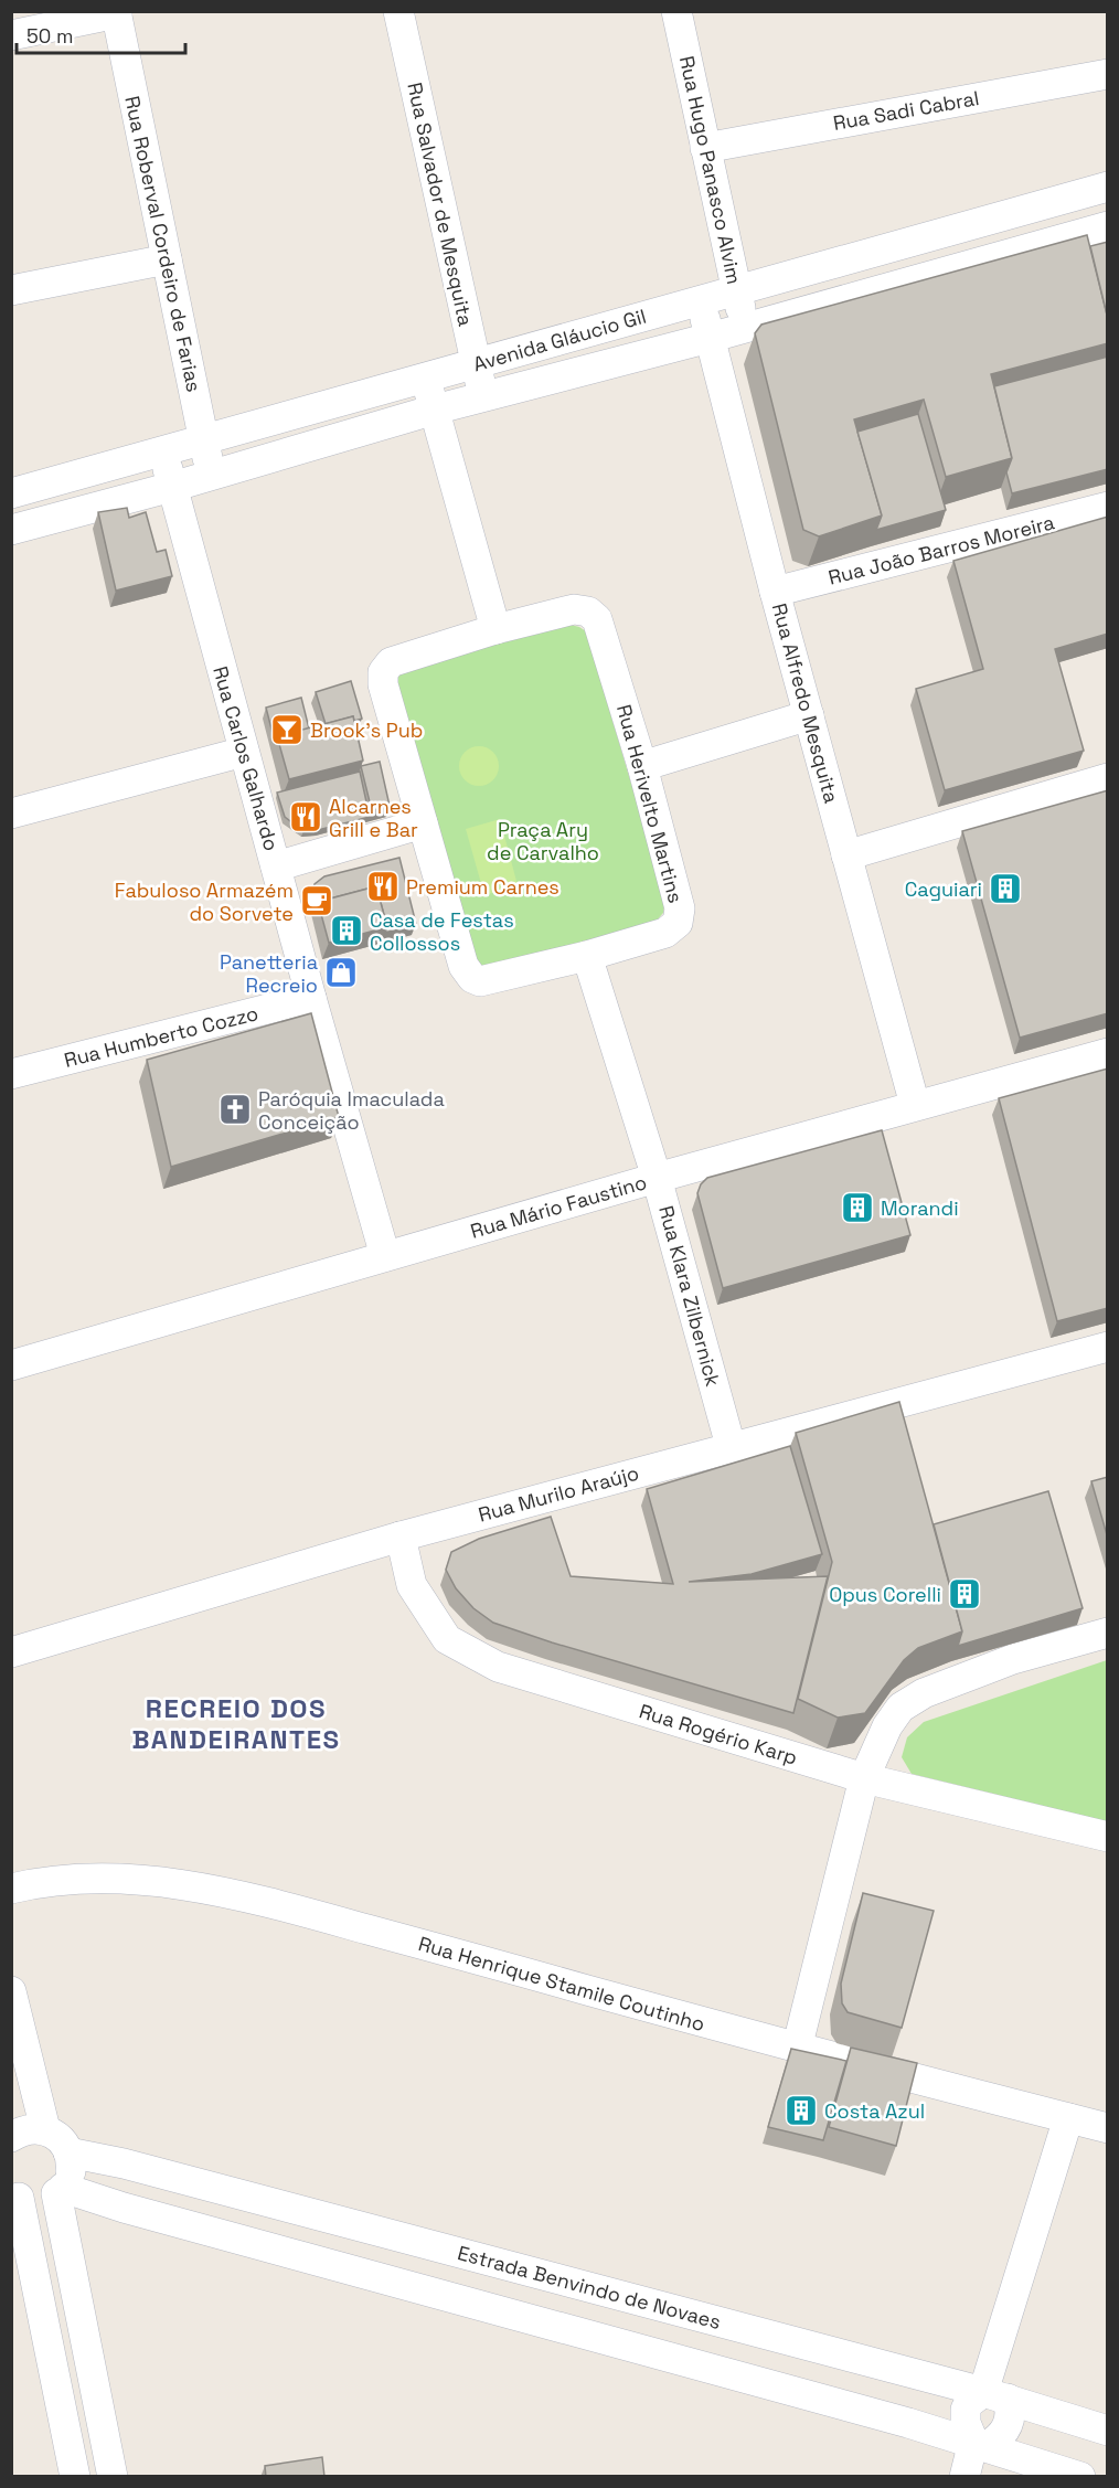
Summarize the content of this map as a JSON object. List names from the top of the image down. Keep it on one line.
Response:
{"streets":{"street":["Rua Sadi Cabral","Rua Hugo Panasco Alvim","Rua Salvador de Mesquita","Rua Roberval Cordeiro de Farias","Avenida Gláucio Gil","Rua João Barros Moreira","Rua Alfredo Mesquita","Rua Carlos Galhardo","Rua Herivelto Martins","Rua Humberto Cozzo","Rua Mário Faustino","Rua Klara Zilbernick","Rua Murilo Araújo","Rua Rogério Karp","Rua Henrique Stamile Coutinho","Estrada Benvindo de Novaes"]},"crossings":[["Rua Sadi Cabral","Rua Hugo Panasco Alvim"],["Rua Hugo Panasco Alvim","Avenida Gláucio Gil"],["Rua Salvador de Mesquita","Avenida Gláucio Gil"],["Rua Roberval Cordeiro de Farias","Avenida Gláucio Gil"],["Avenida Gláucio Gil","Rua Alfredo Mesquita"],["Avenida Gláucio Gil","Rua Carlos Galhardo"],["Rua João Barros Moreira","Rua Alfredo Mesquita"],["Rua Alfredo Mesquita","Rua Mário Faustino"],["Rua Carlos Galhardo","Rua Humberto Cozzo"],["Rua Carlos Galhardo","Rua Mário Faustino"],["Rua Herivelto Martins","Rua Klara Zilbernick"],["Rua Mário Faustino","Rua Klara Zilbernick"],["Rua Klara Zilbernick","Rua Murilo Araújo"],["Rua Murilo Araújo","Rua Rogério Karp"]],"districts":["RECREIO DOS BANDEIRANTES"],"parks":["Praça Ary de Carvalho"],"places":{"bar":["Brook's Pub"],"restaurant":["Alcarnes Grill e Bar","Premium Carnes"],"building":["Caguiari","Casa de Festas Collossos","Morandi","Opus Corelli","Costa Azul"],"cafe":["Fabuloso Armazém do Sorvete"],"shop":["Panetteria Recreio"],"church":["Paróquia Imaculada Conceição"]},"scale_bar":"50 m"}
